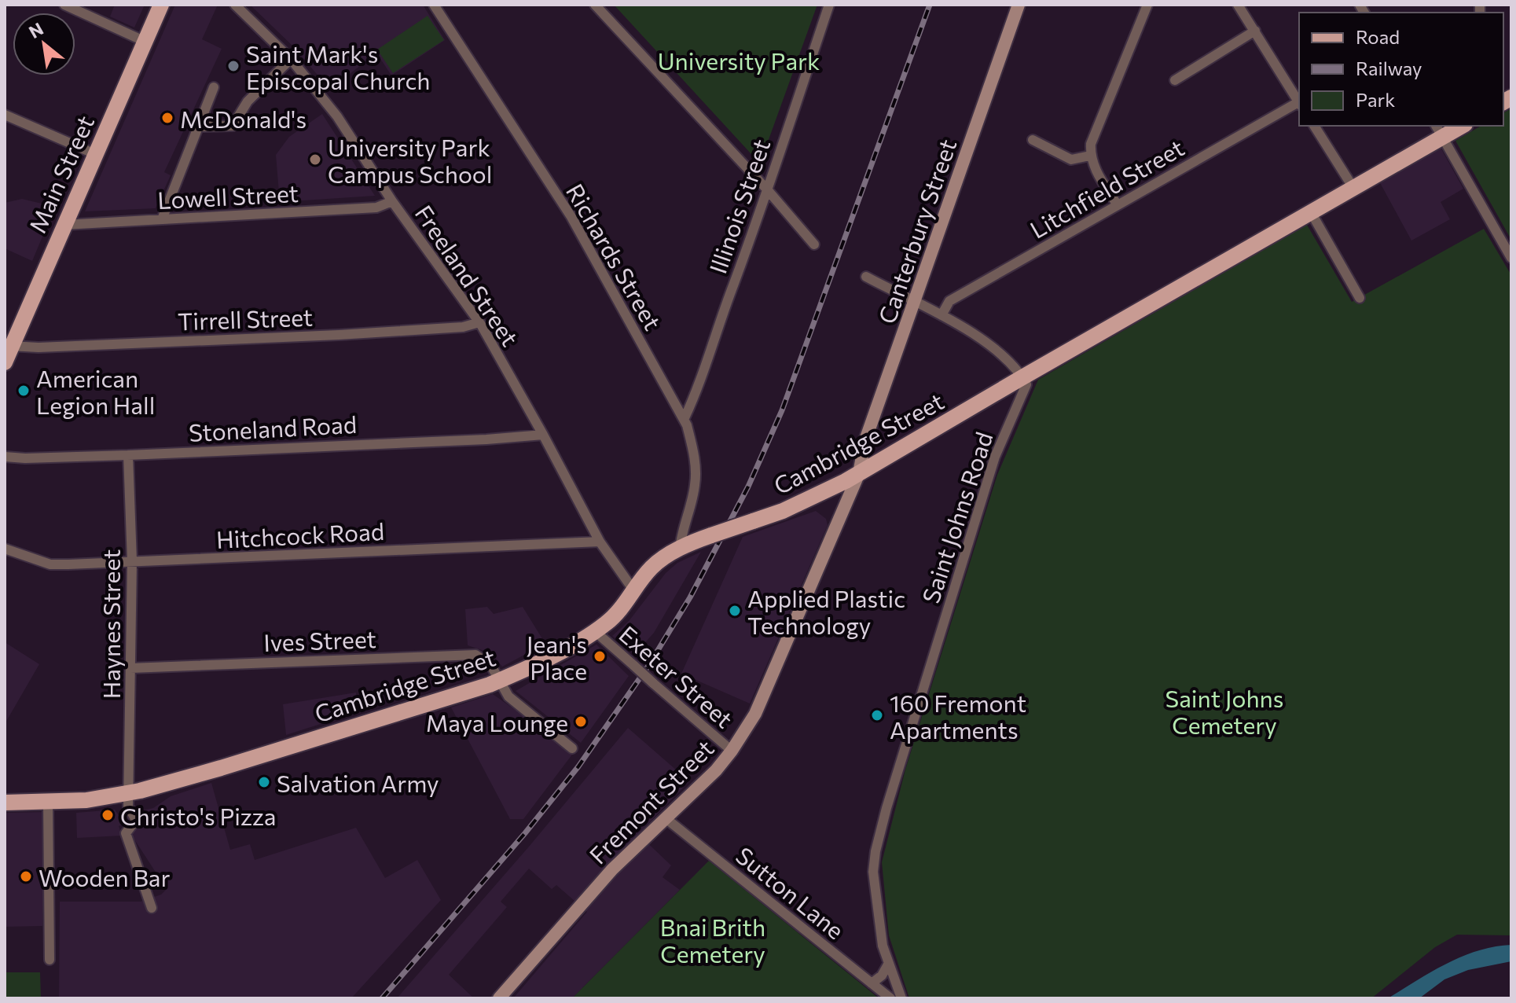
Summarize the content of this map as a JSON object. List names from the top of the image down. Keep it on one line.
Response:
{"streets":{"main road":["Main Street","Cambridge Street"],"street":["Litchfield Street","Lowell Street","Illinois Street","Canterbury Street","Richards Street","Freeland Street","Tirrell Street","Stoneland Road","Saint Johns Road","Hitchcock Road","Haynes Street","Ives Street","Exeter Street","Fremont Street","Sutton Lane"]},"crossings":[["Main Street","Lowell Street"],["Main Street","Tirrell Street"],["Lowell Street","Freeland Street"],["Illinois Street","Richards Street"],["Canterbury Street","Cambridge Street"],["Canterbury Street","Fremont Street"],["Richards Street","Cambridge Street"],["Freeland Street","Tirrell Street"],["Freeland Street","Stoneland Road"],["Freeland Street","Cambridge Street"],["Freeland Street","Hitchcock Road"],["Stoneland Road","Haynes Street"],["Cambridge Street","Saint Johns Road"],["Cambridge Street","Haynes Street"],["Cambridge Street","Ives Street"],["Cambridge Street","Exeter Street"],["Cambridge Street","Fremont Street"],["Hitchcock Road","Haynes Street"],["Haynes Street","Ives Street"],["Exeter Street","Fremont Street"],["Fremont Street","Sutton Lane"]],"parks":["University Park","Saint Johns Cemetery","Bnai Brith Cemetery"],"places":["Saint Mark's Episcopal Church","McDonald's","University Park Campus School","American Legion Hall","Applied Plastic Technology","Jean's Place","160 Fremont Apartments","Maya Lounge","Salvation Army","Christo's Pizza","Wooden Bar"],"legend":["Road","Railway","Park"],"north":"top left"}
